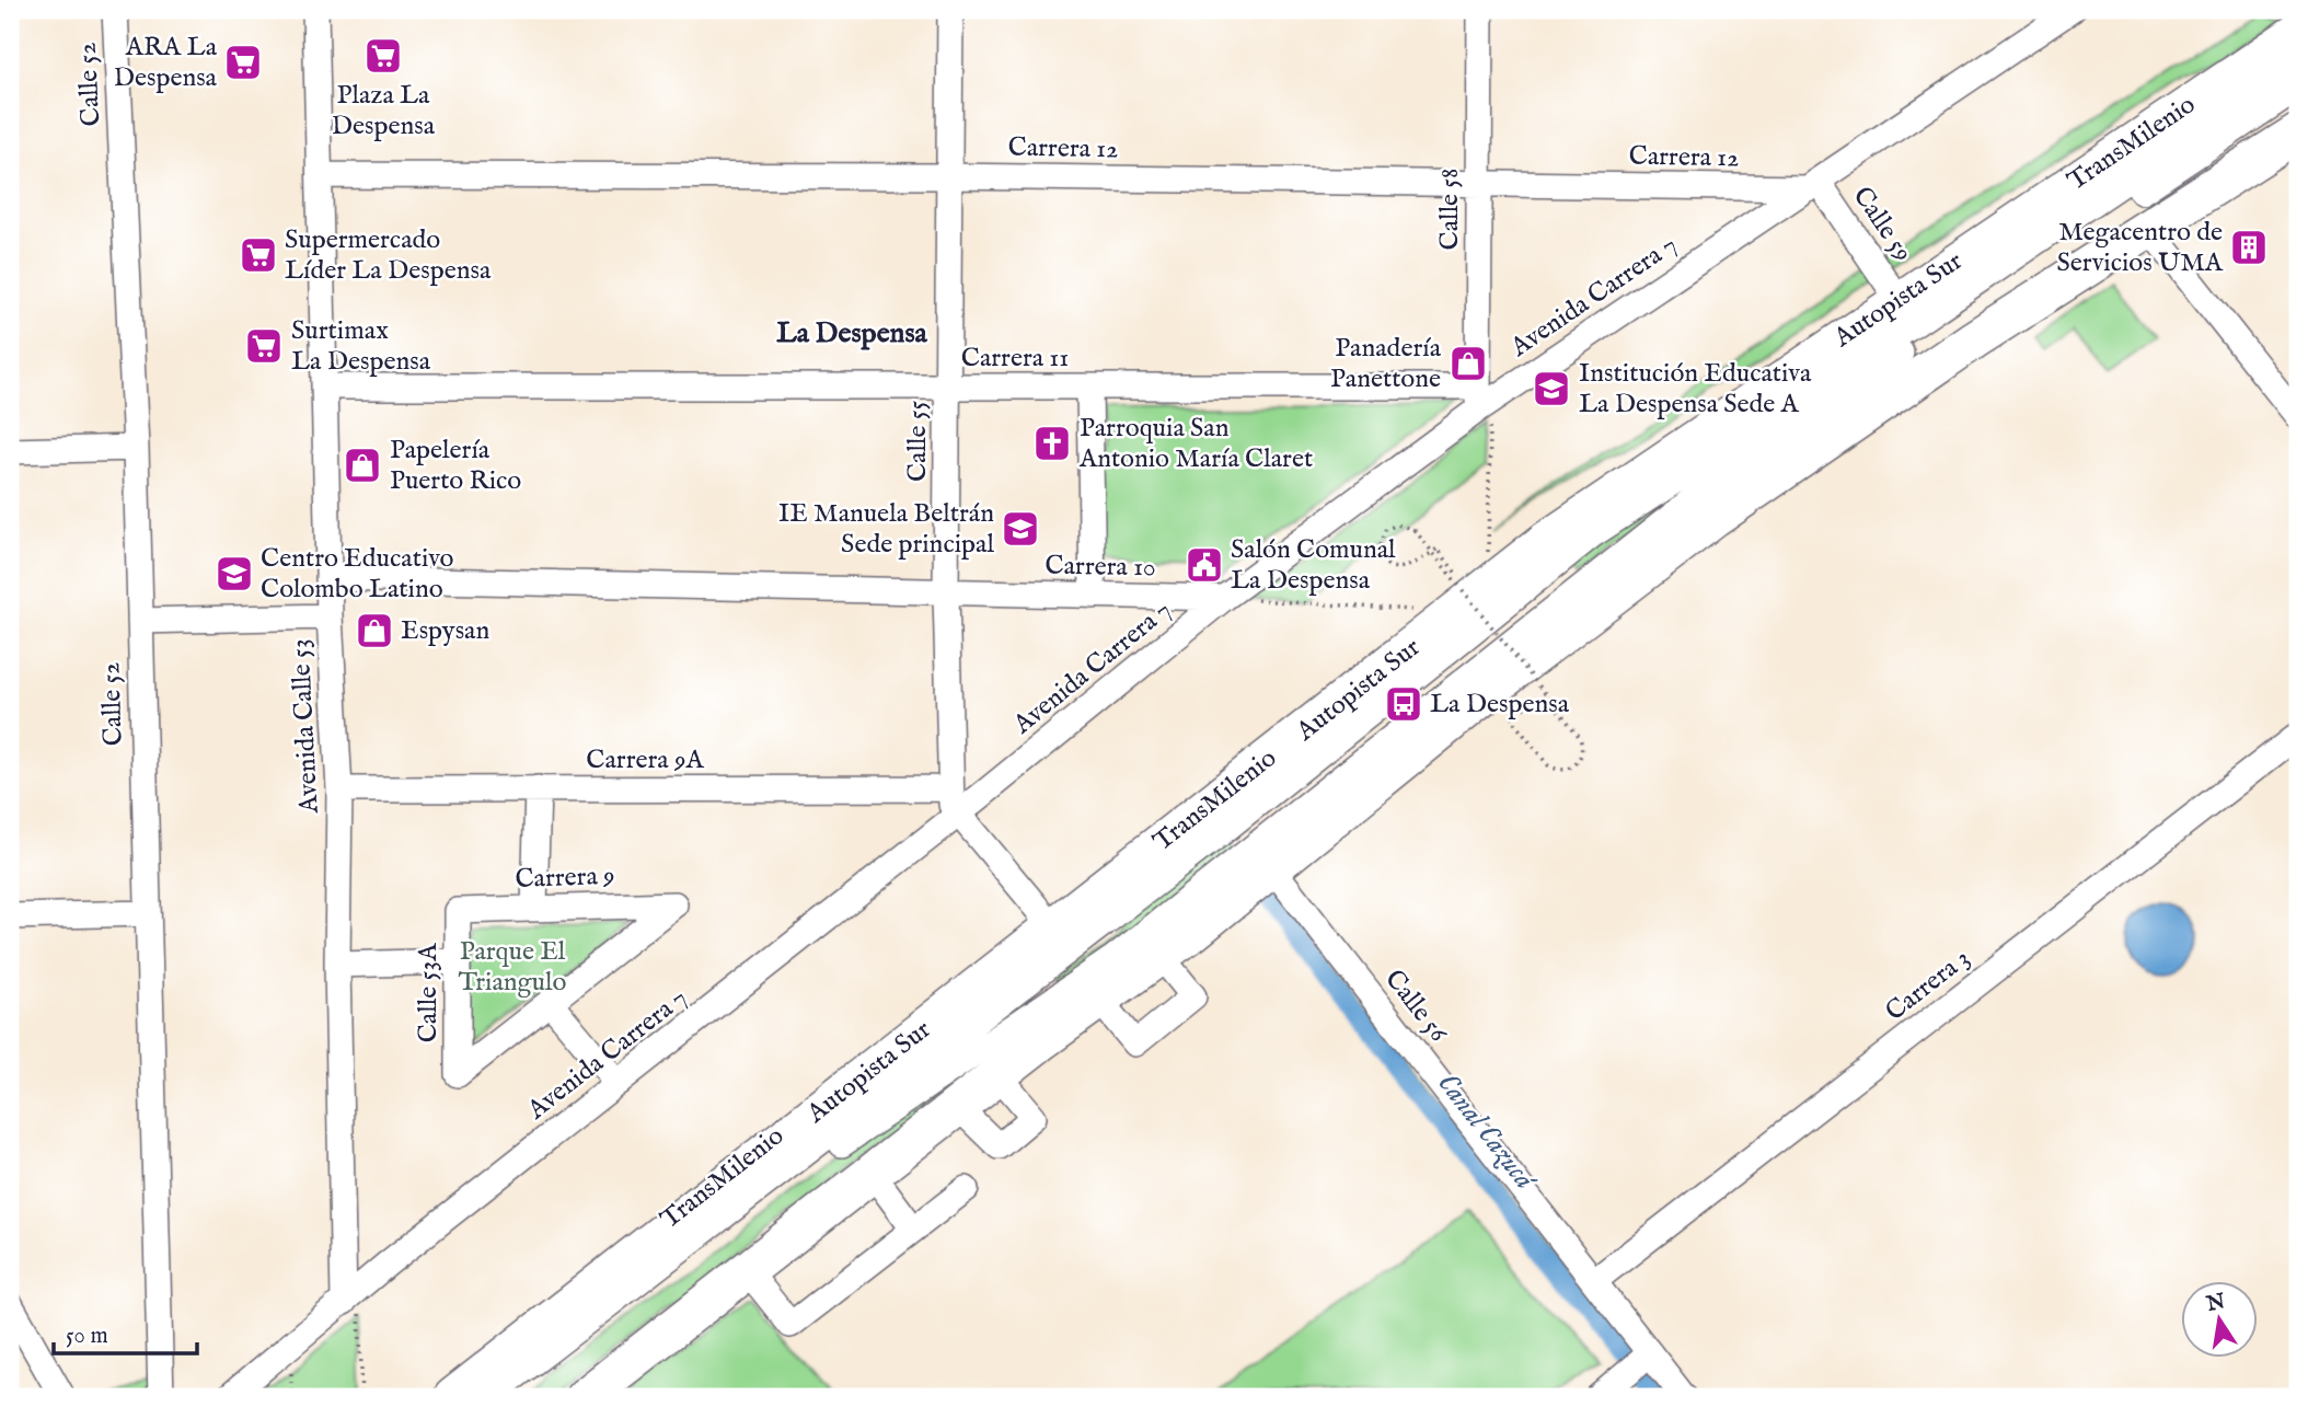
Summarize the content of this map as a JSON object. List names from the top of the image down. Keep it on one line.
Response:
{"streets":{"highway":["Autopista Sur"],"street":["Calle 52","TransMilenio","Carrera 12","Calle 58","Calle 59","Avenida Carrera 7","Carrera 11","Calle 55","Carrera 10","Avenida Calle 53","Carrera 9A","Carrera 9","Carrera 3","Calle 53A","Calle 56"]},"crossings":[["Carrera 12","Calle 58"],["Carrera 12","Calle 59"],["Carrera 12","Avenida Carrera 7"],["Carrera 12","Calle 55"],["Carrera 12","Avenida Calle 53"],["Calle 58","Avenida Carrera 7"],["Calle 58","Carrera 11"],["Calle 59","Avenida Carrera 7"],["Calle 59","Autopista Sur"],["Avenida Carrera 7","Carrera 11"],["Avenida Carrera 7","Calle 55"],["Avenida Carrera 7","Carrera 10"],["Avenida Carrera 7","Avenida Calle 53"],["Autopista Sur","Calle 55"],["Carrera 11","Calle 55"],["Carrera 11","Avenida Calle 53"],["Calle 55","Carrera 10"],["Calle 55","Carrera 9A"],["Carrera 10","Avenida Calle 53"],["Avenida Calle 53","Carrera 9A"],["Carrera 9","Calle 53A"],["Carrera 3","Calle 56"]],"districts":["La Despensa"],"water":["Canal Cazucá"],"parks":["Parque El Triangulo"],"places":{"supermarket":["Plaza La Despensa","ARA La Despensa","Supermercado Líder La Despensa","Surtimax La Despensa"],"building":["Megacentro de Servicios UMA"],"shop":["Panadería Panettone","Papelería Puerto Rico","Espysan"],"school or university":["Institución Educativa La Despensa Sede A","IE Manuela Beltrán Sede principal","Centro Educativo Colombo Latino"],"church":["Parroquia San Antonio María Claret"],"public building":["Salón Comunal La Despensa"],"bus stop":["La Despensa"]},"scale_bar":"50 m","north":"top"}
